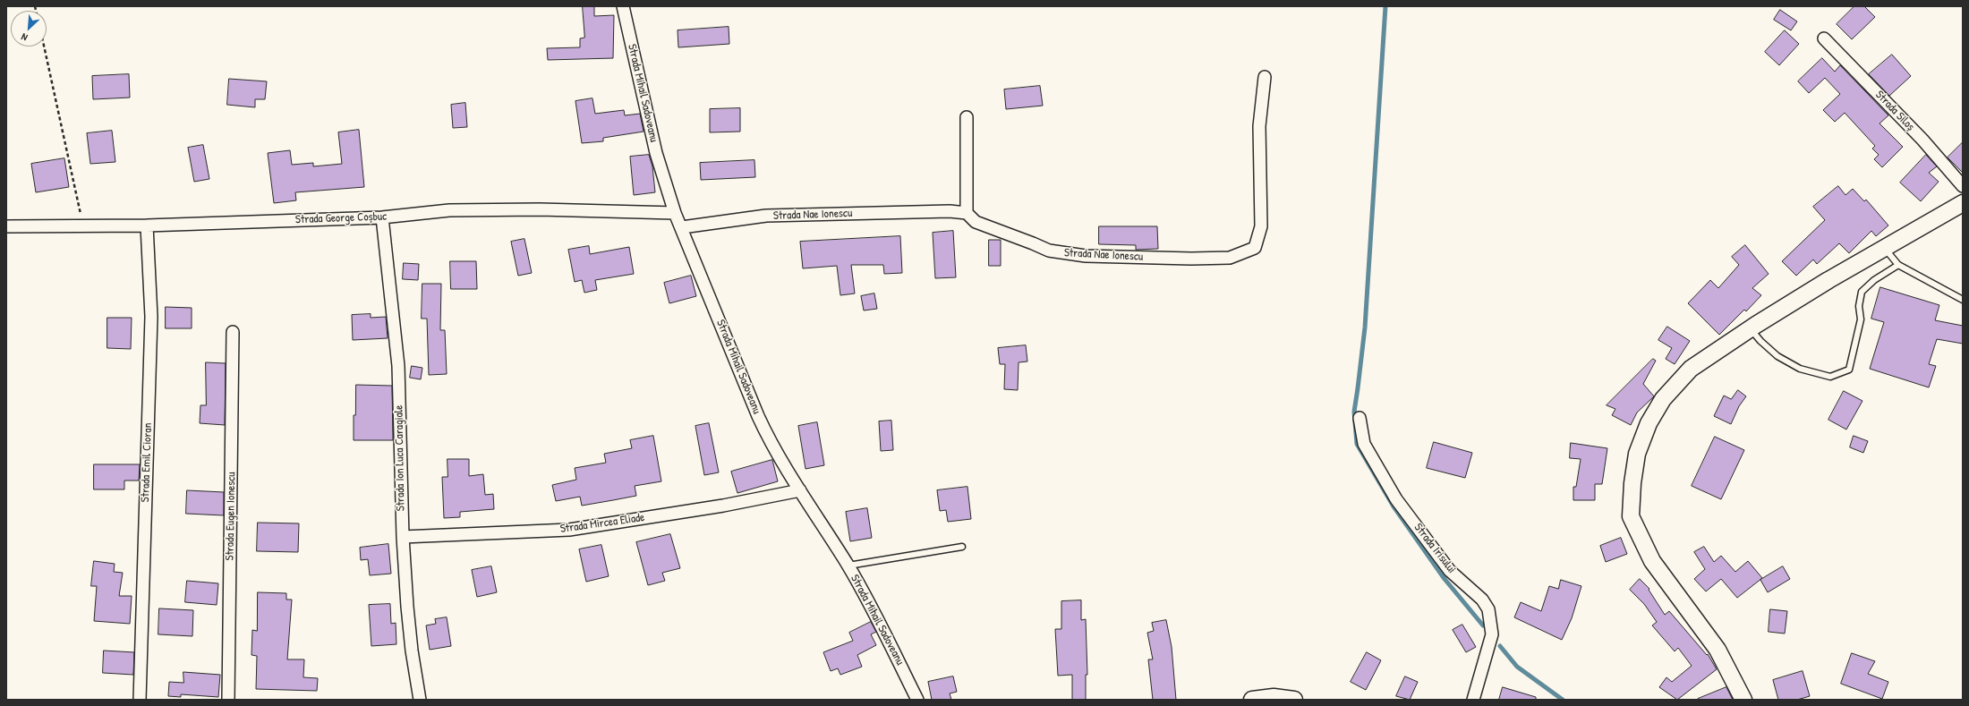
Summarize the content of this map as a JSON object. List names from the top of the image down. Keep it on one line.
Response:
{"streets":{"street":["Strada Mihail Sadoveanu","Strada Siloș","Strada Nae Ionescu","Strada George Coșbuc","Strada Ion Luca Caragiale","Strada Emil Cioran","Strada Eugen Ionescu","Strada Mircea Eliade","Strada Irisului"]},"crossings":[["Strada Mihail Sadoveanu","Strada Nae Ionescu"],["Strada Mihail Sadoveanu","Strada George Coșbuc"],["Strada Mihail Sadoveanu","Strada Mircea Eliade"],["Strada George Coșbuc","Strada Ion Luca Caragiale"],["Strada George Coșbuc","Strada Emil Cioran"],["Strada Ion Luca Caragiale","Strada Mircea Eliade"]],"north":"bottom left"}
